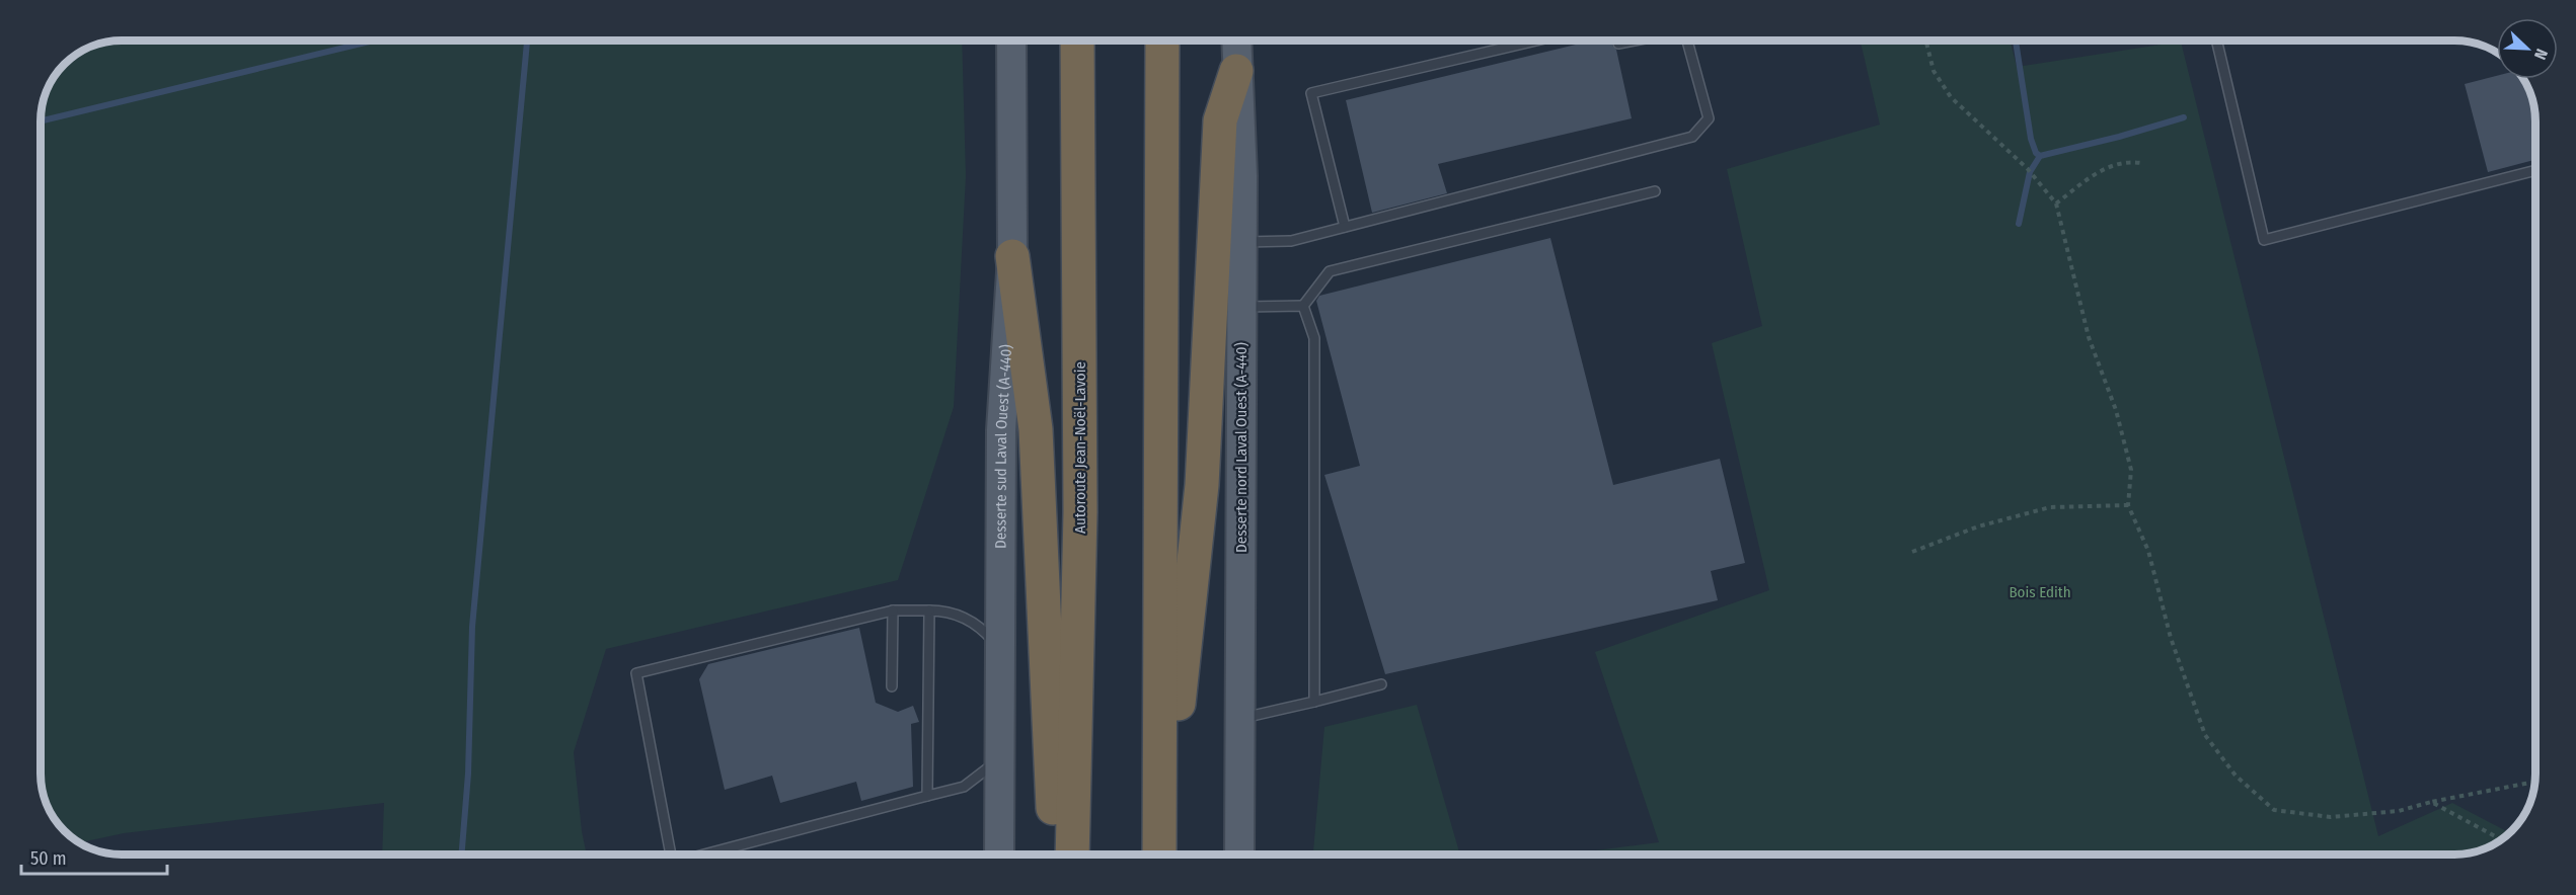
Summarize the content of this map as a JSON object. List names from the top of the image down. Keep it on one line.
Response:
{"streets":{"highway":["Autoroute Jean-Noël-Lavoie"],"main road":["Desserte sud Laval Ouest (A-440)","Desserte nord Laval Ouest (A-440)"]},"parks":["Bois Edith"],"scale_bar":"50 m","north":"bottom right"}
